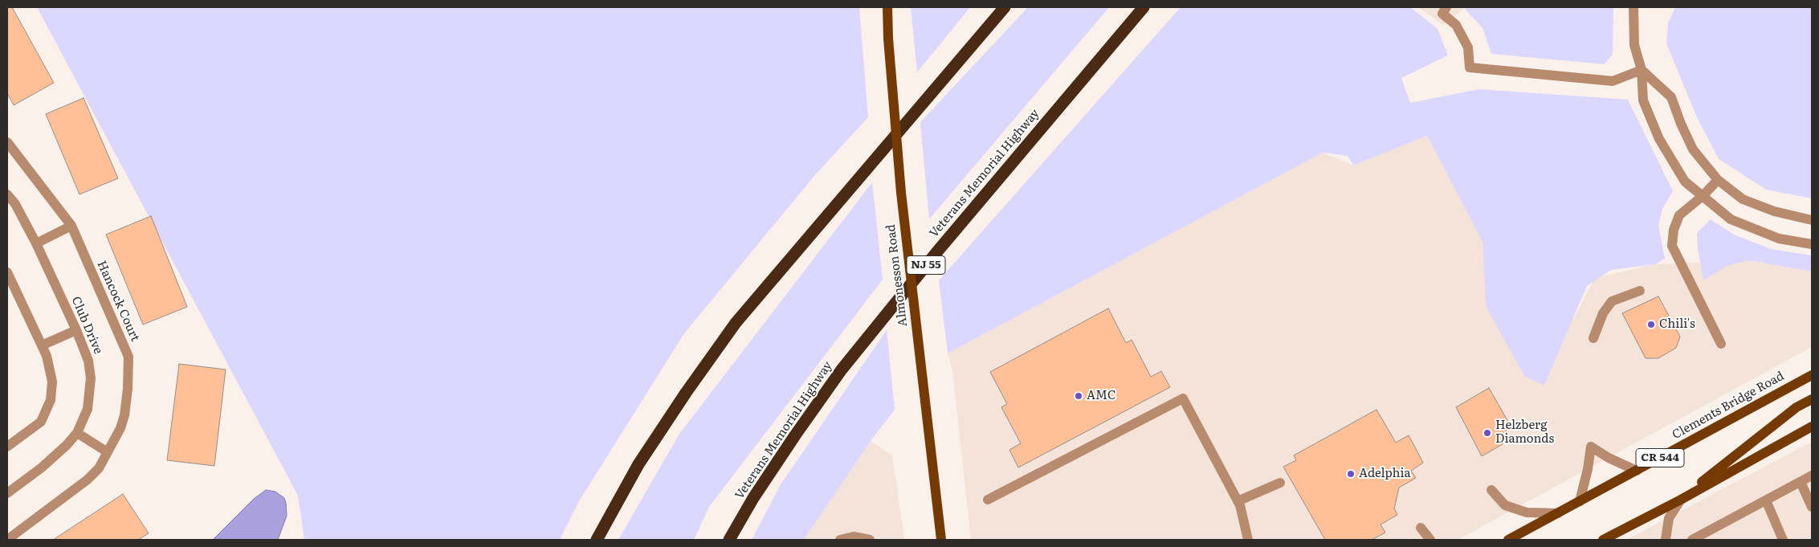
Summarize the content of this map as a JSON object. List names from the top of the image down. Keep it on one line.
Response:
{"streets":{"highway":["Veterans Memorial Highway","NJ 55"],"main road":["Almonesson Road","Clements Bridge Road","CR 544"],"street":["Hancock Court","Club Drive"]},"places":["Chili's","AMC","Helzberg Diamonds","Adelphia"]}
